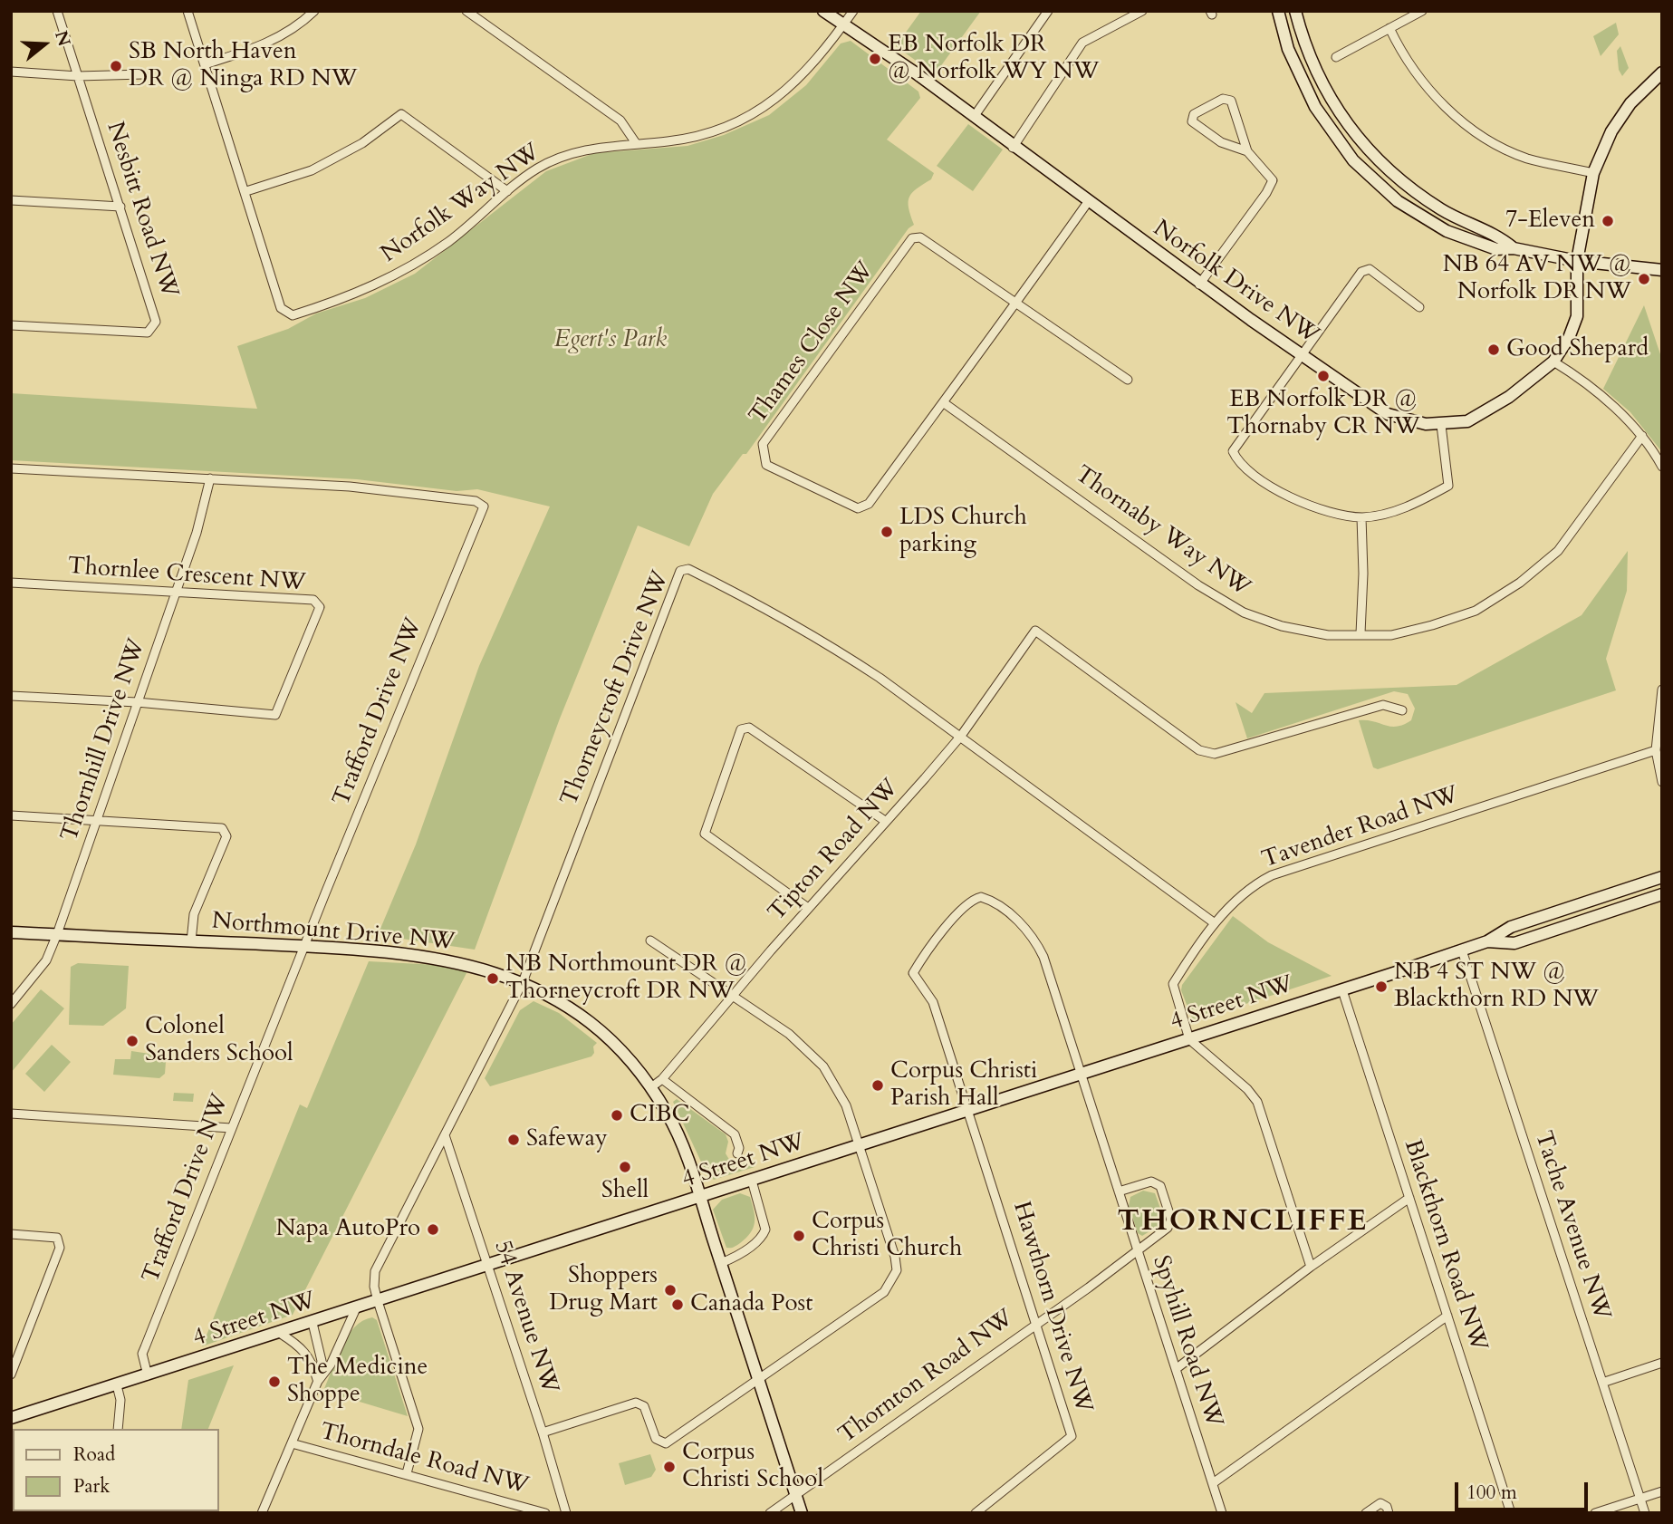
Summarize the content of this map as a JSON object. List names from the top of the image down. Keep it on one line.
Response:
{"streets":{"main road":["Norfolk Drive NW","Northmount Drive NW","4 Street NW"],"street":["Norfolk Way NW","Nesbitt Road NW","Thames Close NW","Thornaby Way NW","Thornlee Crescent NW","Thorneycroft Drive NW","Trafford Drive NW","Thornhill Drive NW","Tavender Road NW","Tipton Road NW","Tache Avenue NW","Blackthorn Road NW","Hawthorn Drive NW","54 Avenue NW","Spyhill Road NW","Thornton Road NW","Thorndale Road NW"]},"crossings":[["Norfolk Way NW","Norfolk Drive NW"],["Norfolk Drive NW","Thames Close NW"],["Thames Close NW","Thornaby Way NW"],["Thornlee Crescent NW","Thornhill Drive NW"],["Thorneycroft Drive NW","Tavender Road NW"],["Thorneycroft Drive NW","Tipton Road NW"],["Thorneycroft Drive NW","Northmount Drive NW"],["Thorneycroft Drive NW","4 Street NW"],["Thorneycroft Drive NW","54 Avenue NW"],["Thorneycroft Drive NW","Thorndale Road NW"],["Trafford Drive NW","Thornhill Drive NW"],["Trafford Drive NW","Northmount Drive NW"],["Trafford Drive NW","4 Street NW"],["Thornhill Drive NW","Northmount Drive NW"],["Tavender Road NW","4 Street NW"],["Tipton Road NW","Northmount Drive NW"],["Northmount Drive NW","4 Street NW"],["Northmount Drive NW","Thornton Road NW"],["4 Street NW","Tache Avenue NW"],["4 Street NW","Blackthorn Road NW"],["4 Street NW","Hawthorn Drive NW"],["4 Street NW","54 Avenue NW"],["4 Street NW","Spyhill Road NW"],["Hawthorn Drive NW","Spyhill Road NW"],["Hawthorn Drive NW","Thornton Road NW"],["Spyhill Road NW","Thornton Road NW"]],"districts":["THORNCLIFFE"],"parks":["Egert's Park"],"places":["EB Norfolk DR @ Norfolk WY NW","SB North Haven DR @ Ninga RD NW","7-Eleven","NB 64 AV NW @ Norfolk DR NW","Good Shepard","EB Norfolk DR @ Thornaby CR NW","LDS Church parking","NB Northmount DR @ Thorneycroft DR NW","NB 4 ST NW @ Blackthorn RD NW","Colonel Sanders School","Corpus Christi Parish Hall","CIBC","Safeway","Shell","Napa AutoPro","Corpus Christi Church","Shoppers Drug Mart","Canada Post","The Medicine Shoppe","Corpus Christi School"],"legend":["Road","Park"],"scale_bar":"100 m","north":"right"}
